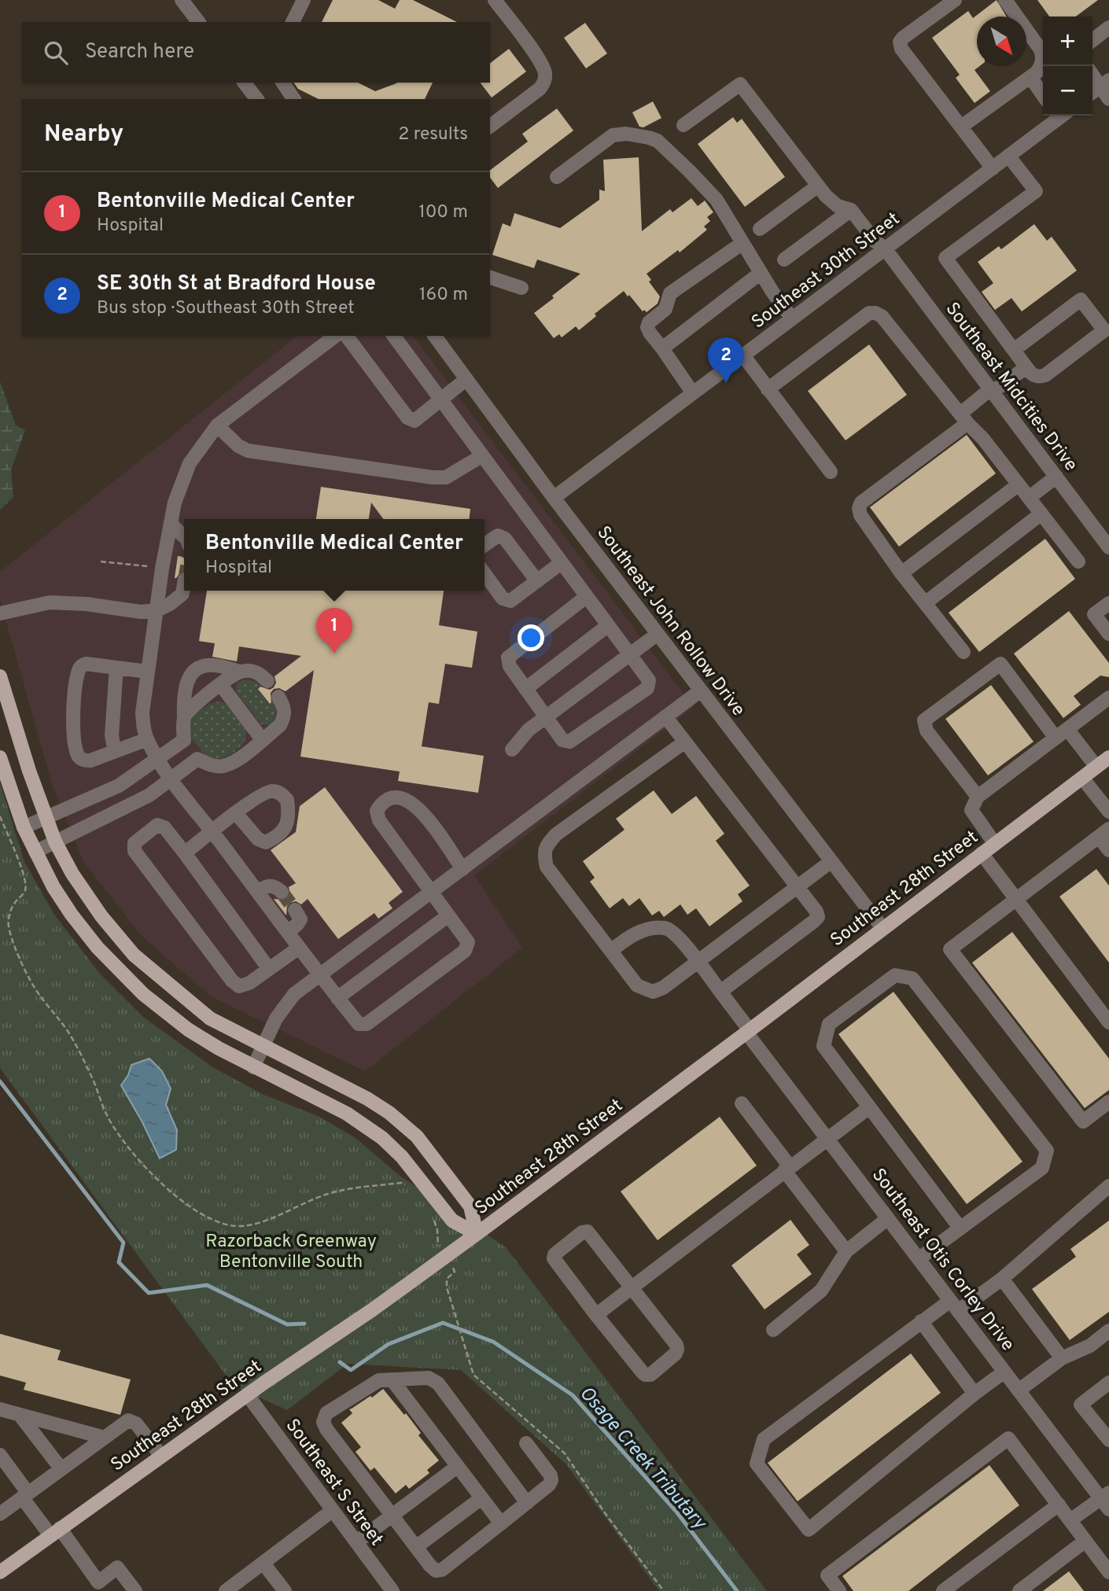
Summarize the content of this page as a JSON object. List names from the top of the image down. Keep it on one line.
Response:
{"streets":{"main road":["Southeast 28th Street"],"street":["Southeast 30th Street","Southeast Midcities Drive","Southeast John Rollow Drive","Southeast Otis Corley Drive","Southeast S Street"]},"crossings":[["Southeast 30th Street","Southeast Midcities Drive"],["Southeast 30th Street","Southeast John Rollow Drive"],["Southeast John Rollow Drive","Southeast 28th Street"],["Southeast 28th Street","Southeast Otis Corley Drive"],["Southeast 28th Street","Southeast S Street"]],"water":["Osage Creek Tributary"],"parks":["Razorback Greenway Bentonville South"],"north":"bottom right","page":{"map_buttons":["+","−"],"search":"Search here","heading":["Nearby","2 results"],"list":[{"mark":"1","name":"Bentonville Medical Center","note":"Hospital","value":"100 m"},{"mark":"2","name":"SE 30th St at Bradford House","note":"Bus stop · Southeast 30th Street","value":"160 m"}],"pins":["2","1"],"popup":["Bentonville Medical Center","Hospital"]}}
